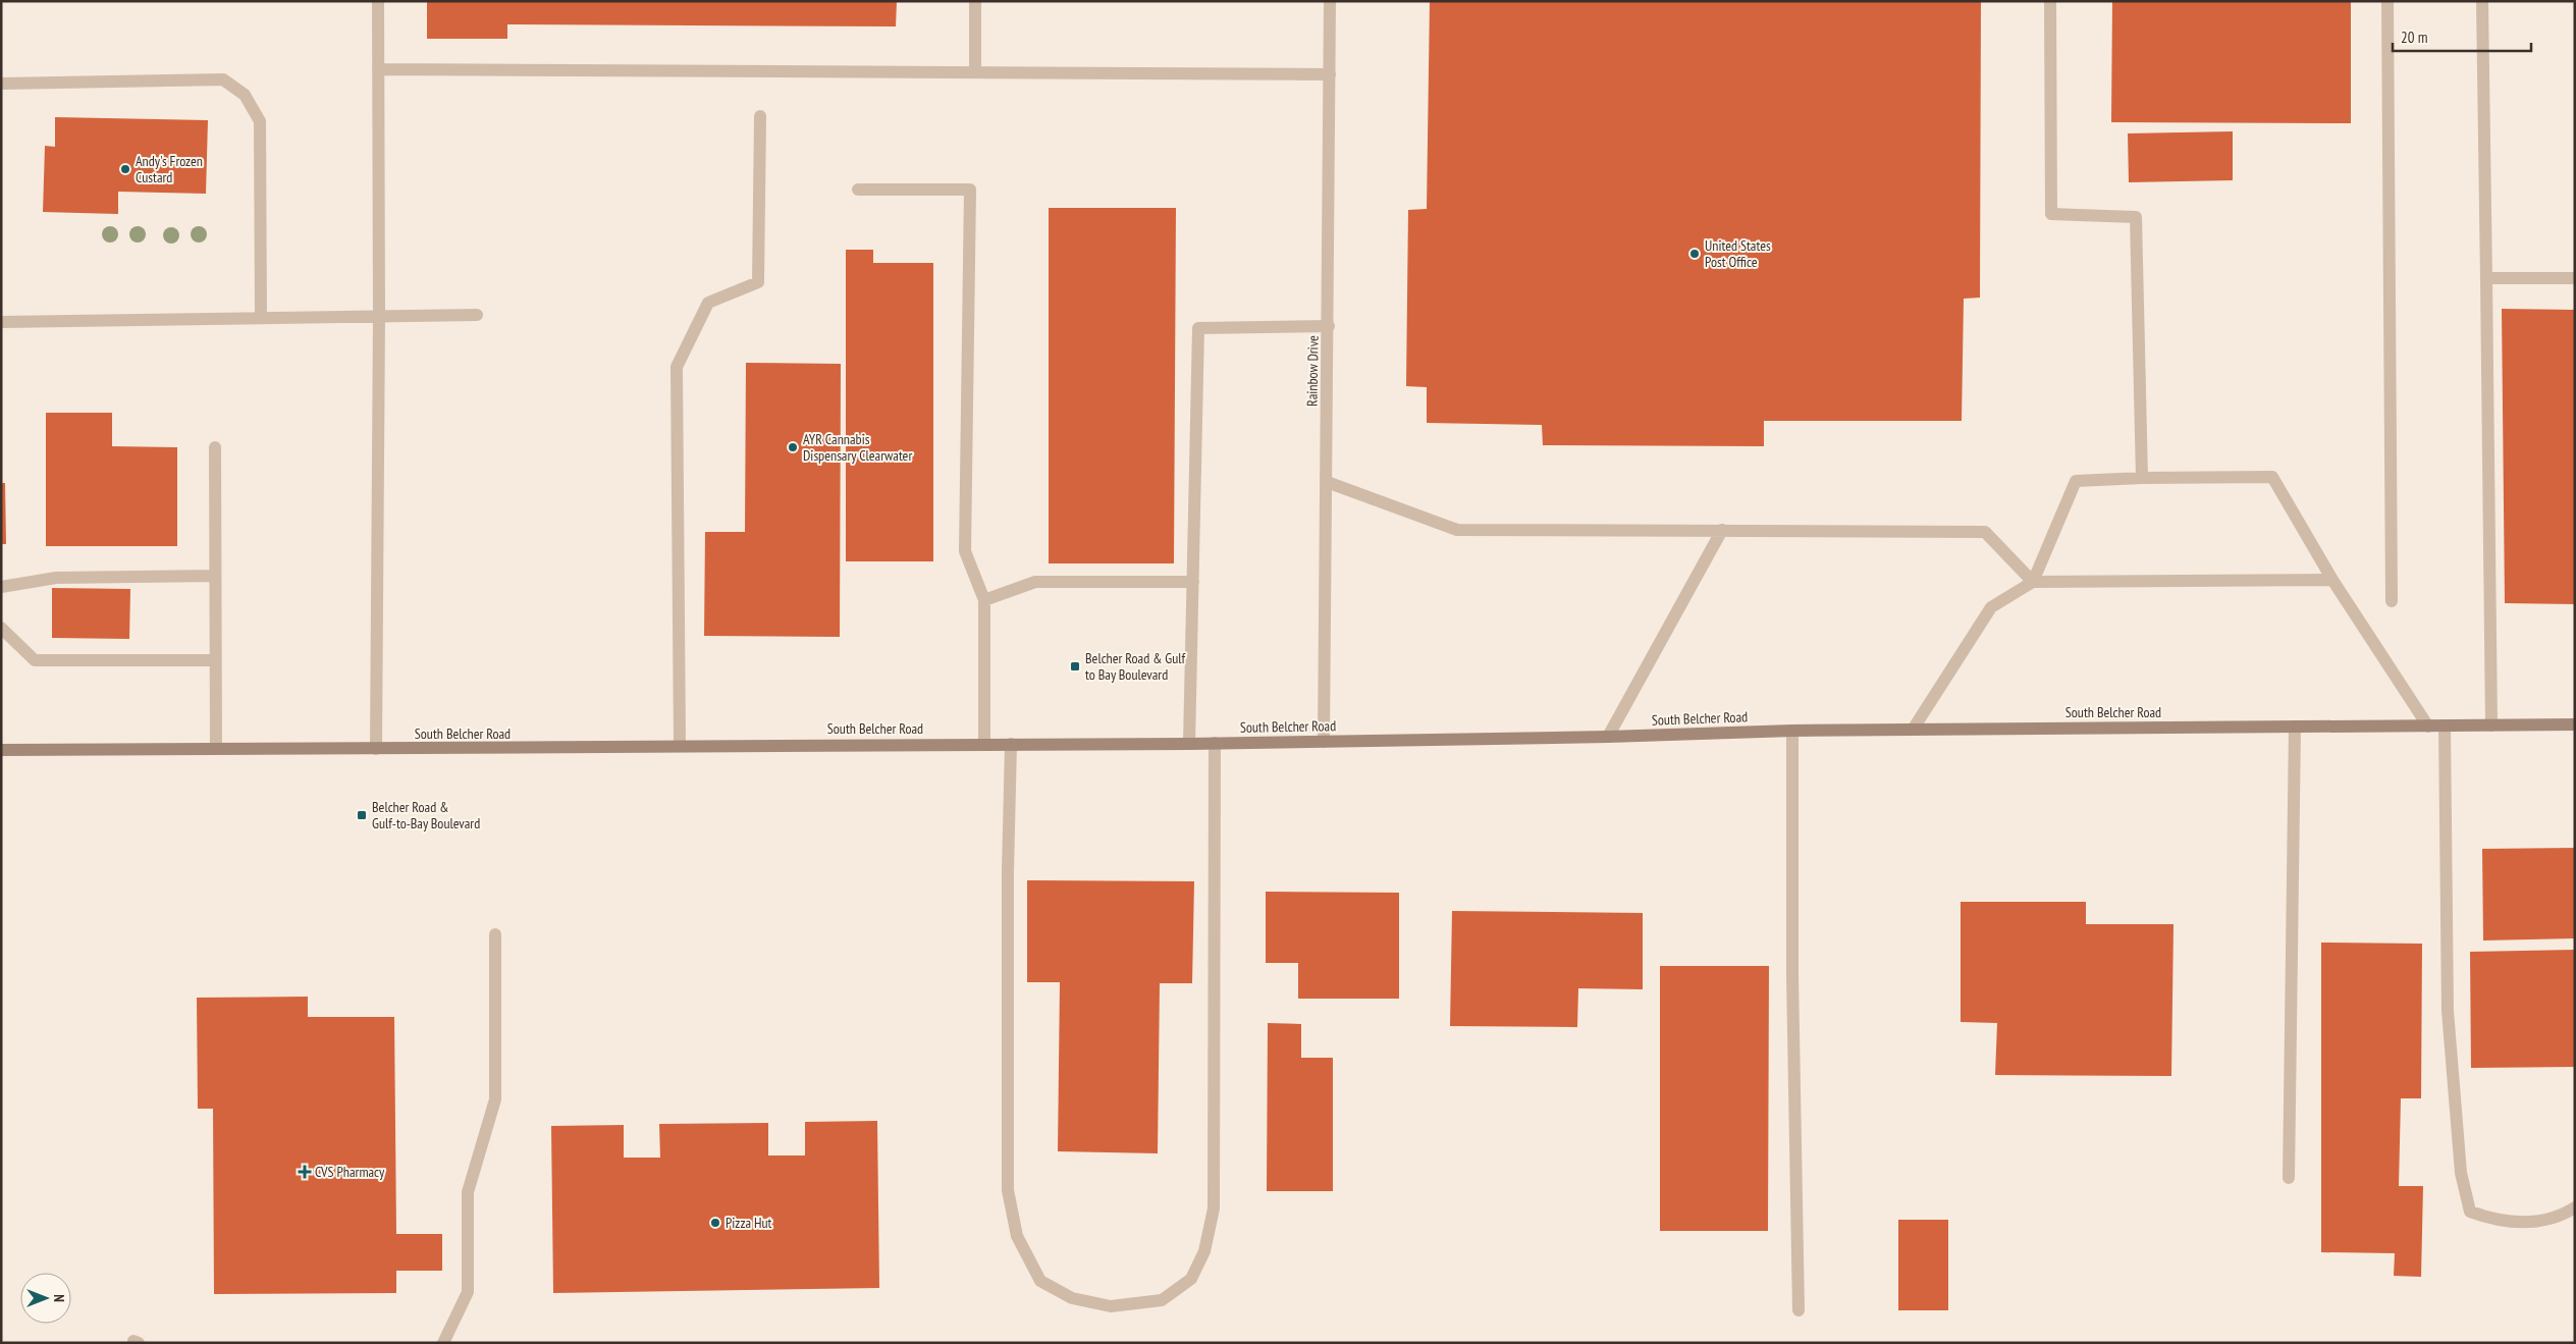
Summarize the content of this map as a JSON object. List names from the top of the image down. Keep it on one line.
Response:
{"streets":{"main road":["South Belcher Road"],"street":["Rainbow Drive"]},"crossings":[["Rainbow Drive","South Belcher Road"]],"places":{"other":["Andy's Frozen Custard","United States Post Office","AYR Cannabis Dispensary Clearwater","Pizza Hut"],"transit":["Belcher Road & Gulf to Bay Boulevard","Belcher Road & Gulf-to-Bay Boulevard"],"health":["CVS Pharmacy"]},"scale_bar":"20 m","north":"right"}
